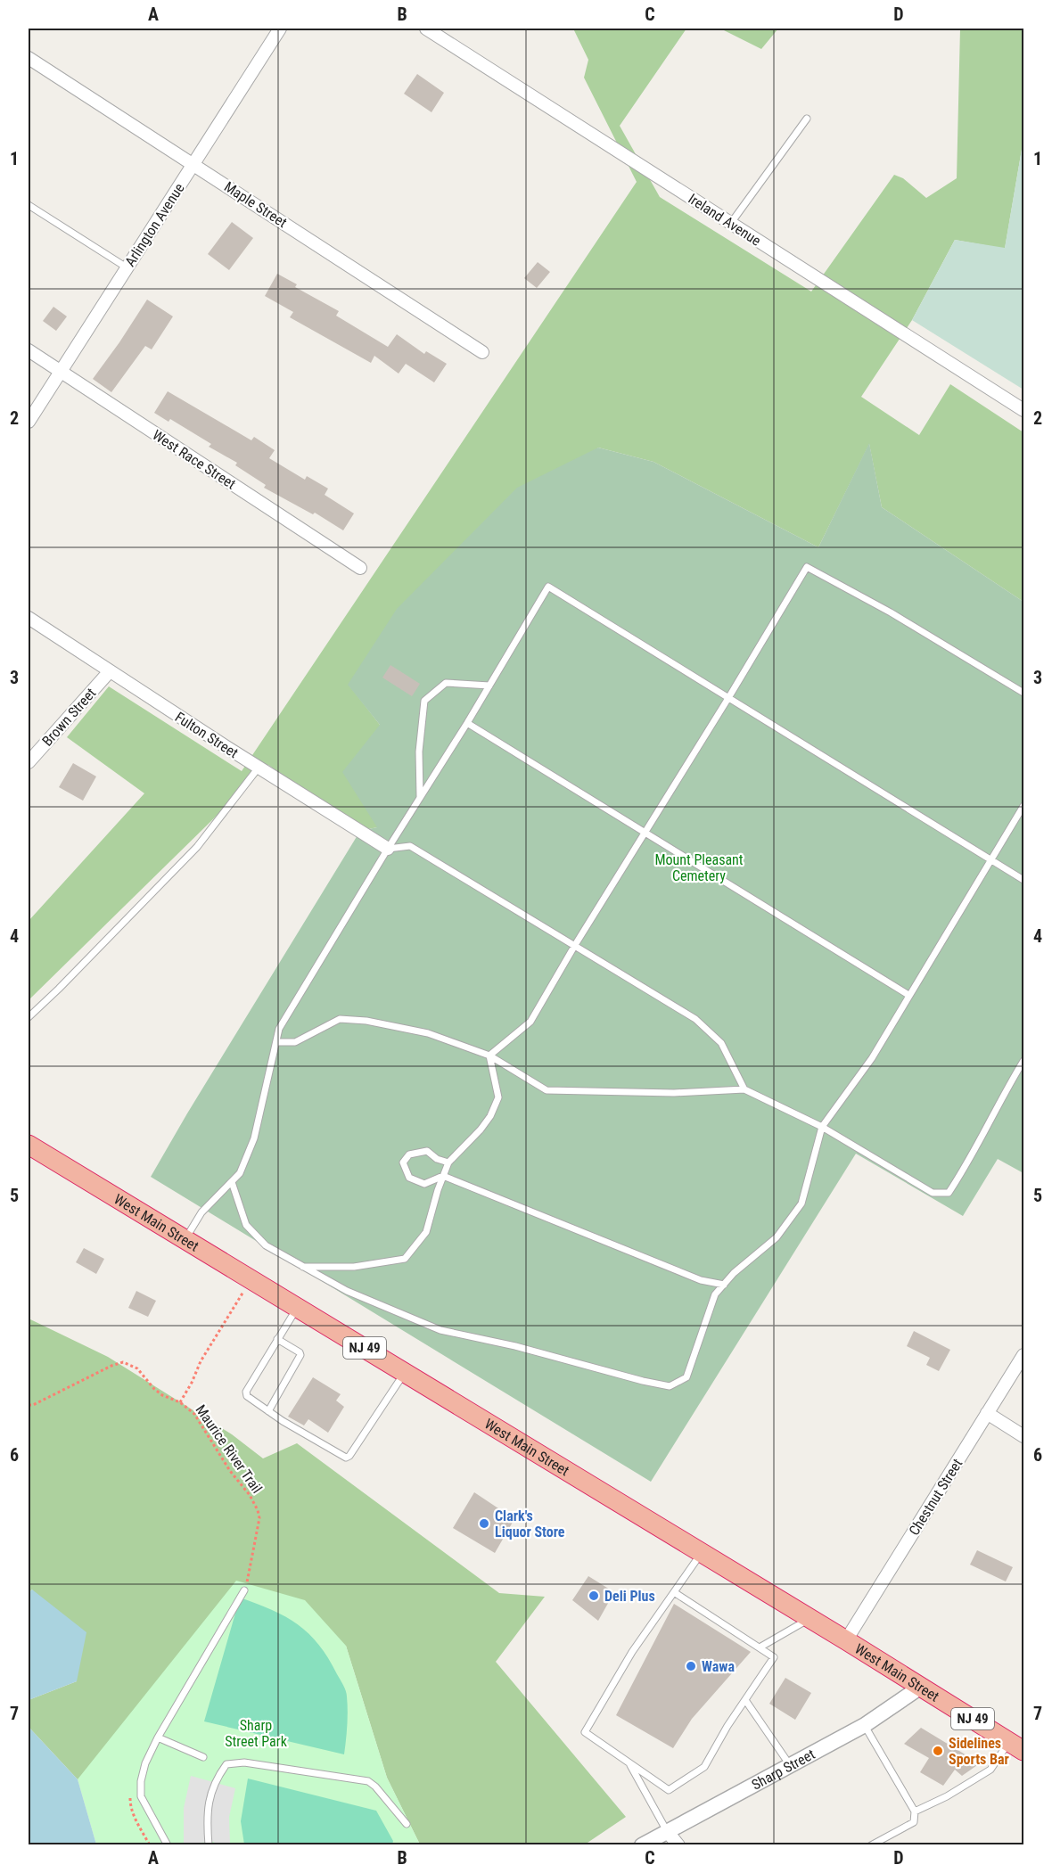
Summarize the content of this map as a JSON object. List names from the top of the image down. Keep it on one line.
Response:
{"streets":{"highway":["West Main Street","NJ 49"],"street":["Maple Street","Ireland Avenue","Arlington Avenue","West Race Street","Brown Street","Fulton Street","Chestnut Street","Sharp Street"],"path":["Maurice River Trail"]},"crossings":[["Maple Street","Arlington Avenue"],["Arlington Avenue","West Race Street"],["Brown Street","Fulton Street"],["West Main Street","Maurice River Trail"],["West Main Street","Chestnut Street"],["West Main Street","Sharp Street"]],"parks":["Mount Pleasant Cemetery","Sharp Street Park"],"places":["Clark's Liquor Store","Deli Plus","Wawa","Sidelines Sports Bar"],"grid":{"columns":["A","B","C","D"],"rows":["1","2","3","4","5","6","7"]}}
